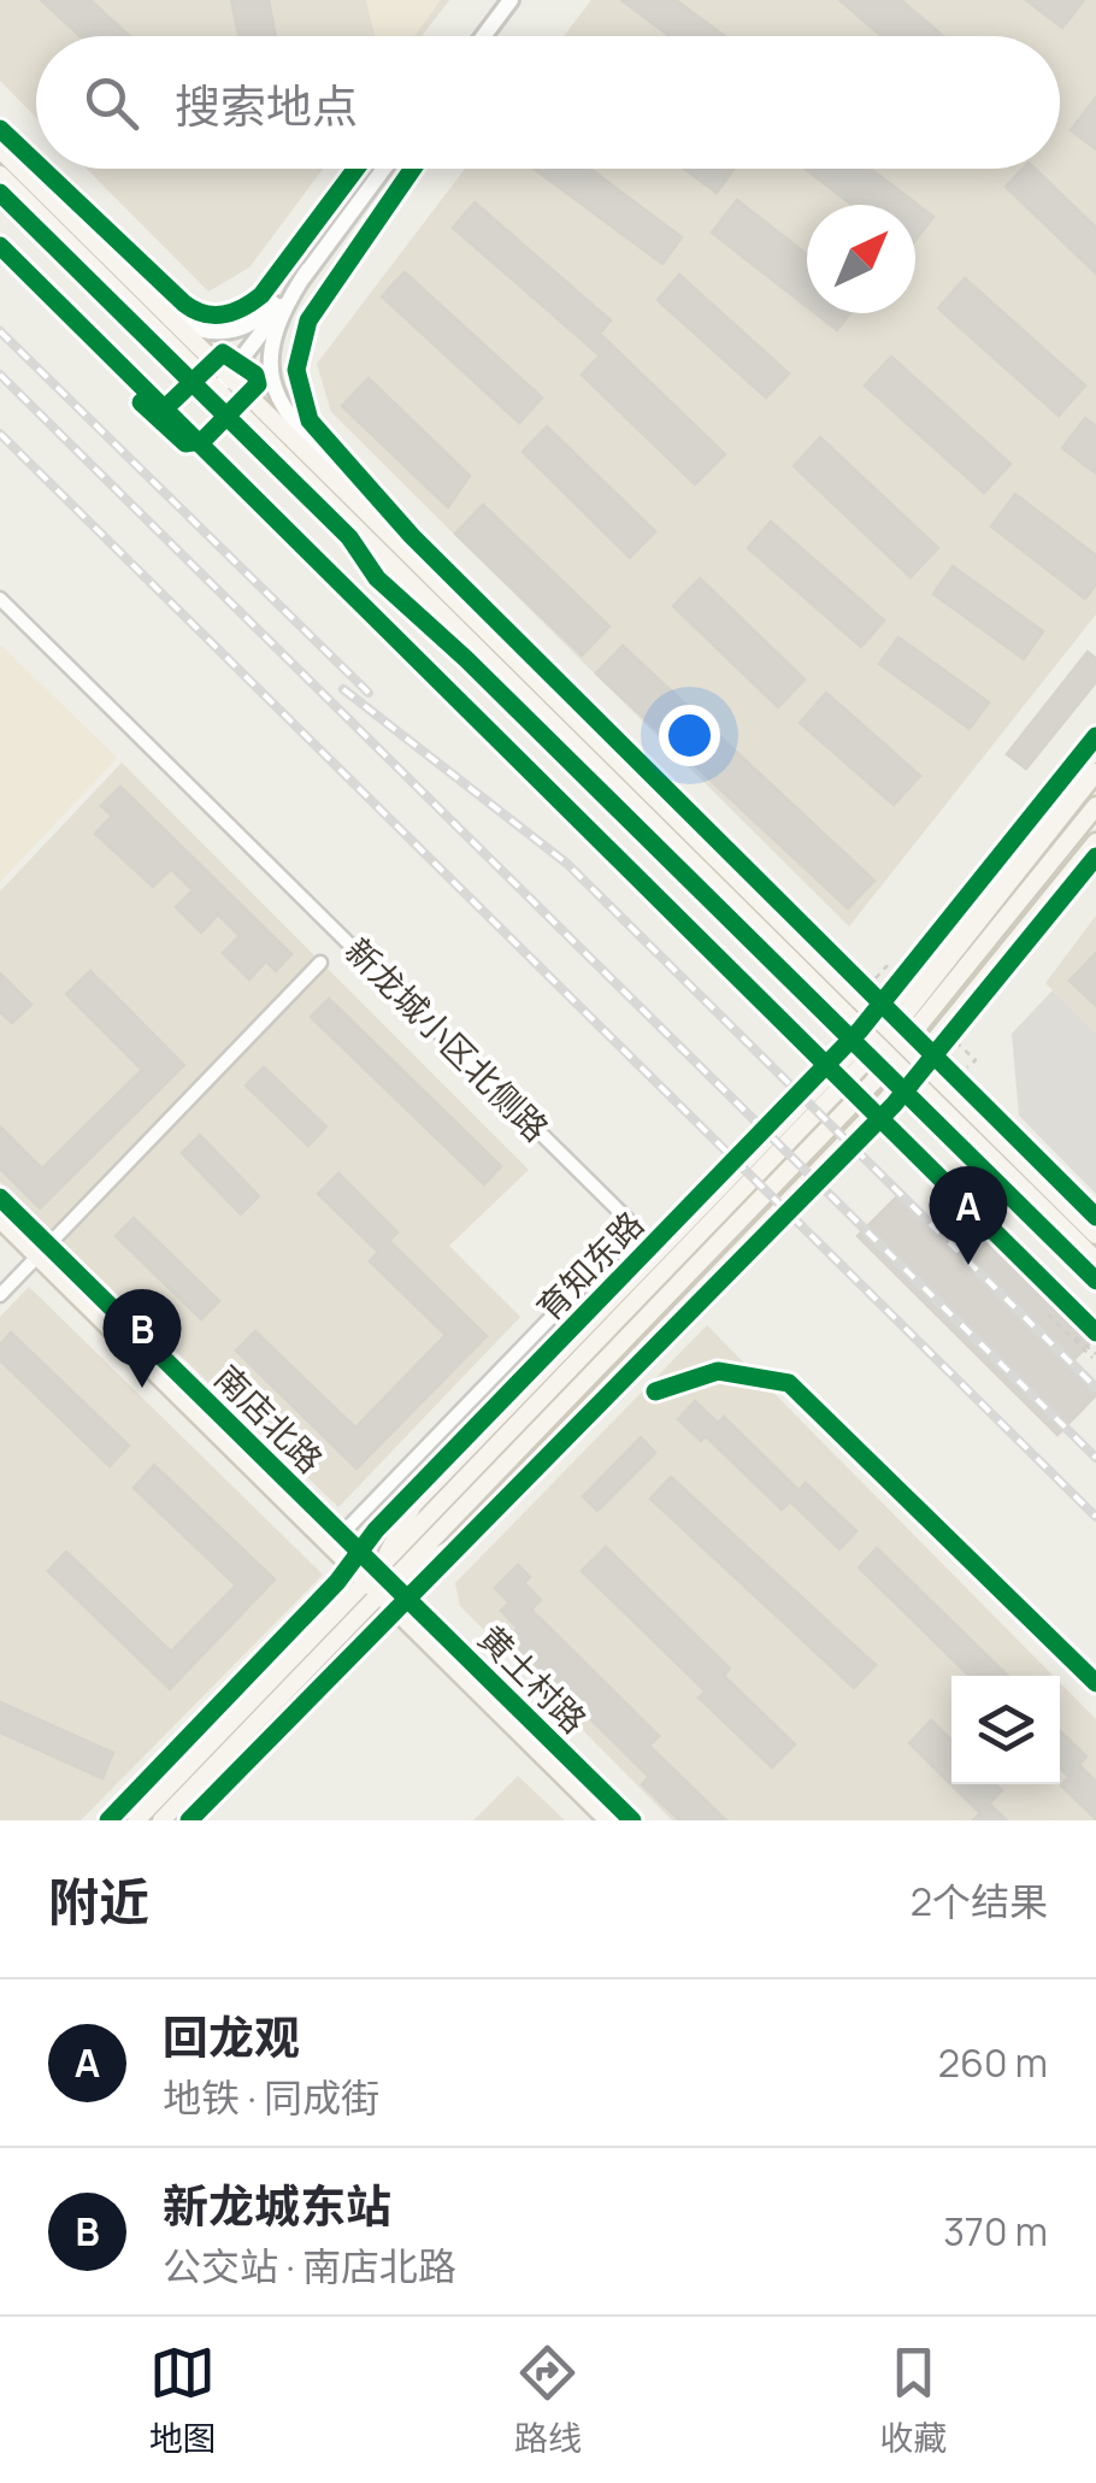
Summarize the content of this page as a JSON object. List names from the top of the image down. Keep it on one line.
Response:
{"streets":{"main road":["育知东路","南店北路","黄土村路"],"street":["新龙城小区北侧路"]},"crossings":[["新龙城小区北侧路","南店北路"],["育知东路","南店北路"],["育知东路","黄土村路"],["南店北路","黄土村路"]],"north":"top right","page":{"search":"搜索地点","pins":["A","B"],"heading":["附近","2个结果"],"list":[{"mark":"A","name":"回龙观","note":"地铁 · 同成街","value":"260 m"},{"mark":"B","name":"新龙城东站","note":"公交站 · 南店北路","value":"370 m"}],"nav":["地图","路线","收藏"]}}
